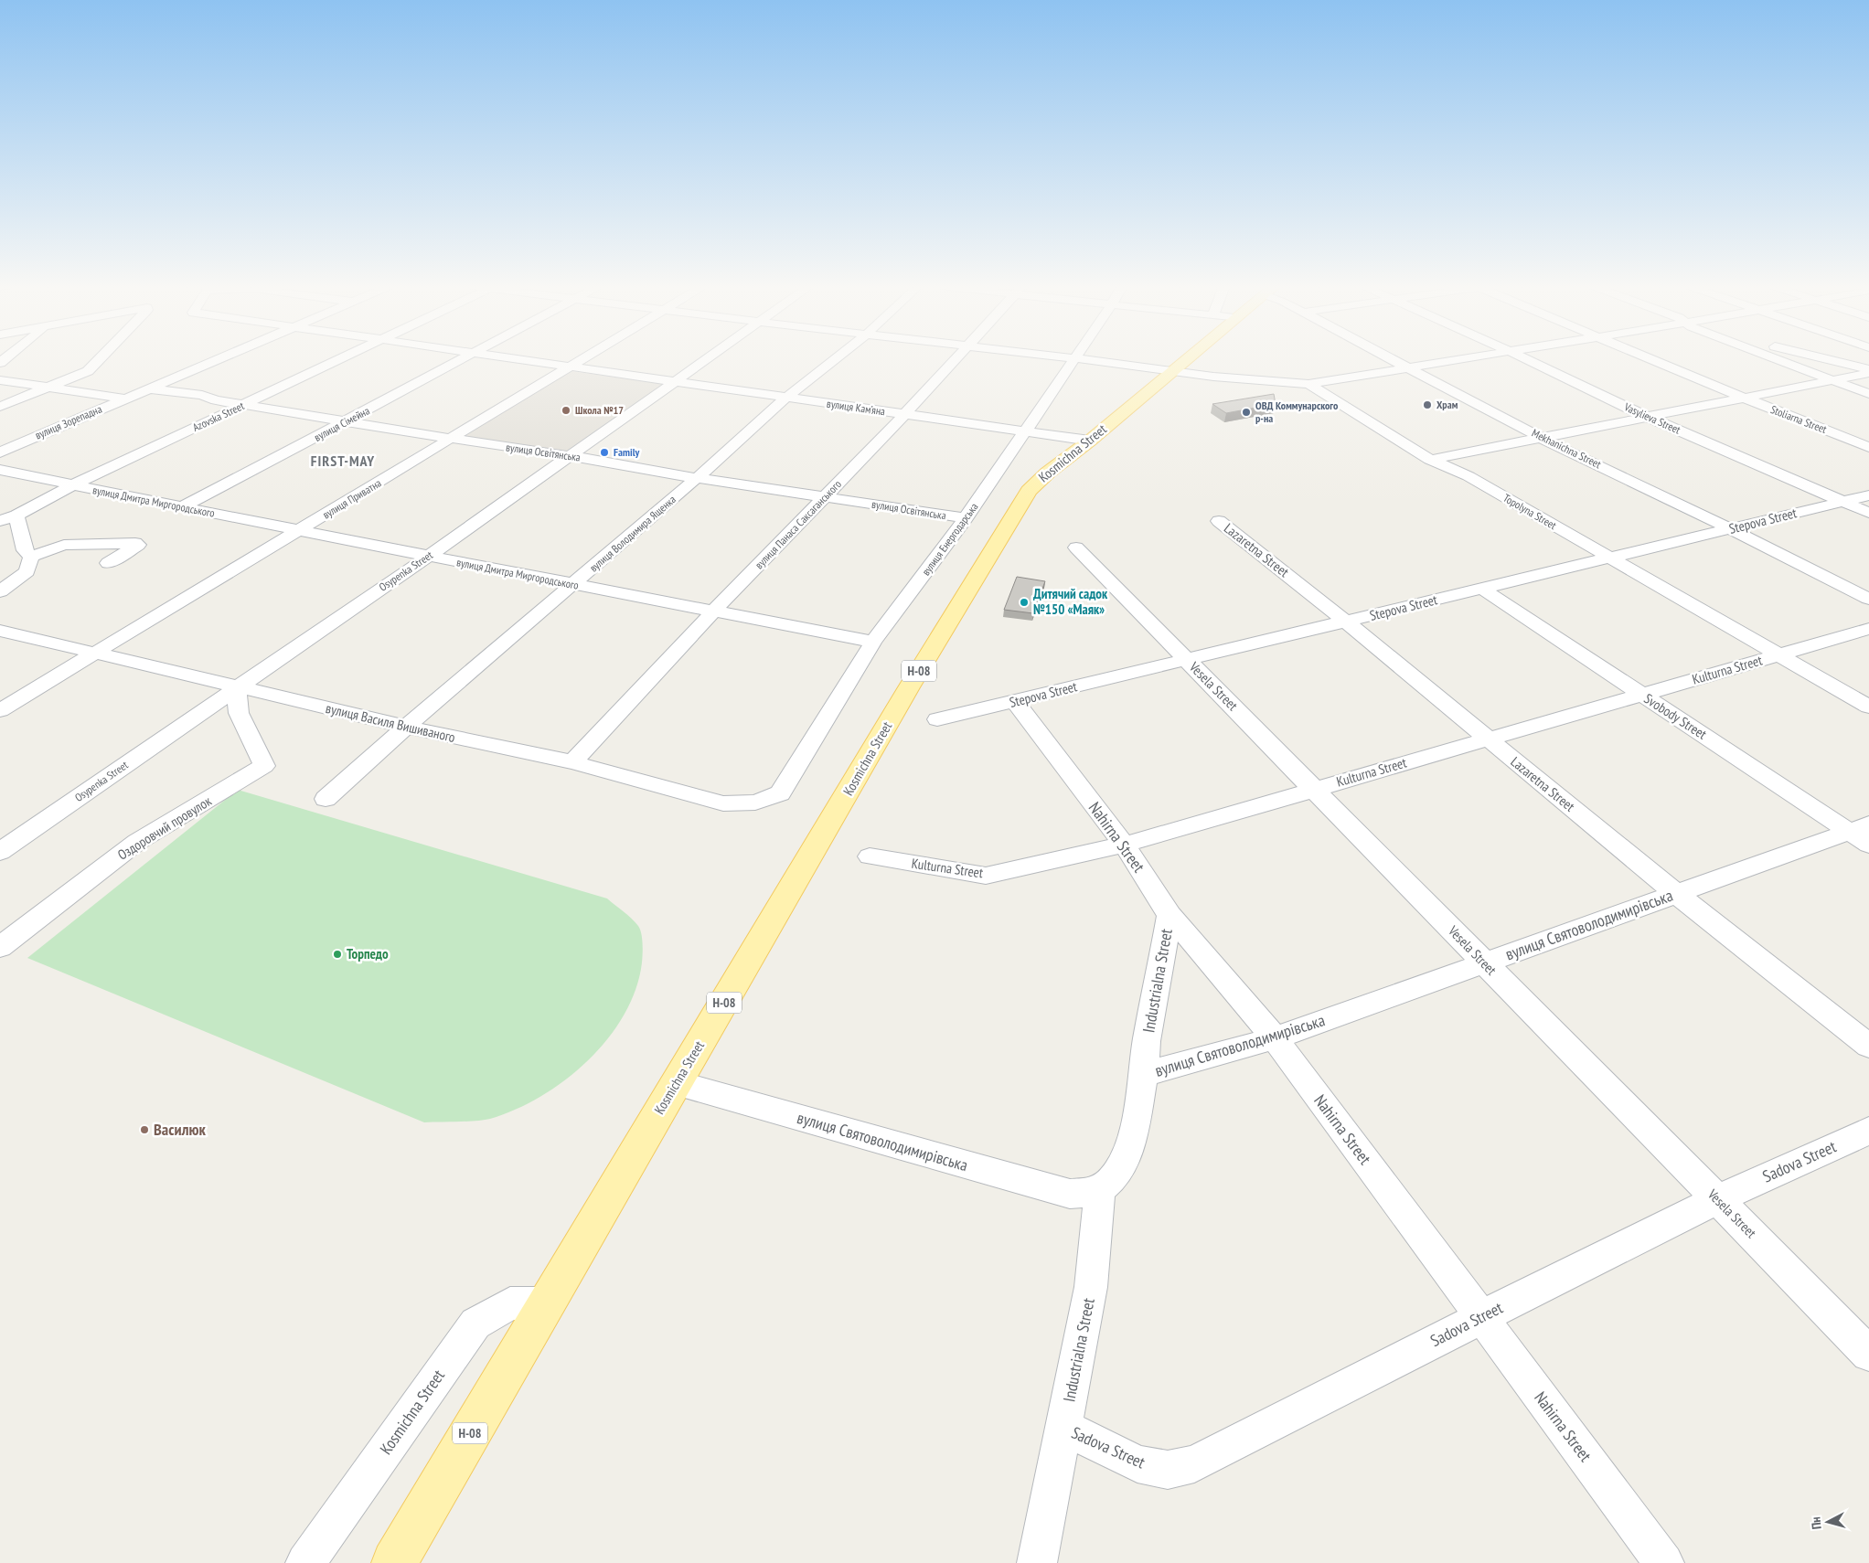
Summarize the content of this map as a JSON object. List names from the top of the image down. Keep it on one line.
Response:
{"streets":{"main road":["Kosmichna Street","Н-08"],"street":["вулиця Кам’яна","Azovska Street","Vasylieva Street","Stoliarna Street","вулиця Зорепадна","вулиця Сімейна","Mekhanichna Street","вулиця Освітянська","вулиця Приватна","вулиця Дмитра Миргородського","Topolyna Street","Stepova Street","вулиця Панаса Саксаганського","вулиця Володимира Ященка","вулиця Енергодарська","Lazaretna Street","Osypenka Street","Kulturna Street","Vesela Street","Svobody Street","вулиця Василя Вишиваного","Оздоровчий провулок","Nahirna Street","вулиця Святоволодимирівська","Industrialna Street","Sadova Street"]},"crossings":[["вулиця Кам’яна","Kosmichna Street"],["вулиця Кам’яна","вулиця Приватна"],["вулиця Кам’яна","вулиця Панаса Саксаганського"],["вулиця Кам’яна","вулиця Володимира Ященка"],["вулиця Кам’яна","вулиця Енергодарська"],["вулиця Кам’яна","Osypenka Street"],["Azovska Street","вулиця Освітянська"],["Azovska Street","вулиця Дмитра Миргородського"],["Vasylieva Street","Stepova Street"],["вулиця Зорепадна","вулиця Освітянська"],["вулиця Сімейна","вулиця Освітянська"],["вулиця Сімейна","вулиця Дмитра Миргородського"],["Mekhanichna Street","Stepova Street"],["вулиця Освітянська","вулиця Приватна"],["вулиця Освітянська","вулиця Панаса Саксаганського"],["вулиця Освітянська","вулиця Володимира Ященка"],["вулиця Освітянська","вулиця Енергодарська"],["вулиця Освітянська","Osypenka Street"],["Kosmichna Street","Topolyna Street"],["Kosmichna Street","вулиця Святоволодимирівська"],["вулиця Приватна","вулиця Дмитра Миргородського"],["вулиця Приватна","вулиця Василя Вишиваного"],["вулиця Дмитра Миргородського","вулиця Панаса Саксаганського"],["вулиця Дмитра Миргородського","вулиця Володимира Ященка"],["вулиця Дмитра Миргородського","вулиця Енергодарська"],["вулиця Дмитра Миргородського","Osypenka Street"],["Topolyna Street","Stepova Street"],["Topolyna Street","Kulturna Street"],["Stepova Street","Lazaretna Street"],["Stepova Street","Vesela Street"],["Stepova Street","Svobody Street"],["Stepova Street","Nahirna Street"],["вулиця Панаса Саксаганського","вулиця Василя Вишиваного"],["вулиця Володимира Ященка","вулиця Василя Вишиваного"],["вулиця Енергодарська","вулиця Василя Вишиваного"],["Lazaretna Street","Kulturna Street"],["Lazaretna Street","вулиця Святоволодимирівська"],["Osypenka Street","вулиця Василя Вишиваного"],["Osypenka Street","Оздоровчий провулок"],["Kulturna Street","Vesela Street"],["Kulturna Street","Svobody Street"],["Kulturna Street","Nahirna Street"],["Vesela Street","вулиця Святоволодимирівська"],["Vesela Street","Sadova Street"],["Svobody Street","вулиця Святоволодимирівська"],["вулиця Василя Вишиваного","Оздоровчий провулок"],["Nahirna Street","вулиця Святоволодимирівська"],["Nahirna Street","Industrialna Street"],["Nahirna Street","Sadova Street"],["вулиця Святоволодимирівська","Industrialna Street"],["Industrialna Street","Sadova Street"]],"districts":["FIRST-MAY"],"places":["Храм","Школа №17","ОВД Коммунарского р-на","Family","Дитячий садок №150 «Маяк»","Торпедо","Василюк"],"north":"left"}
